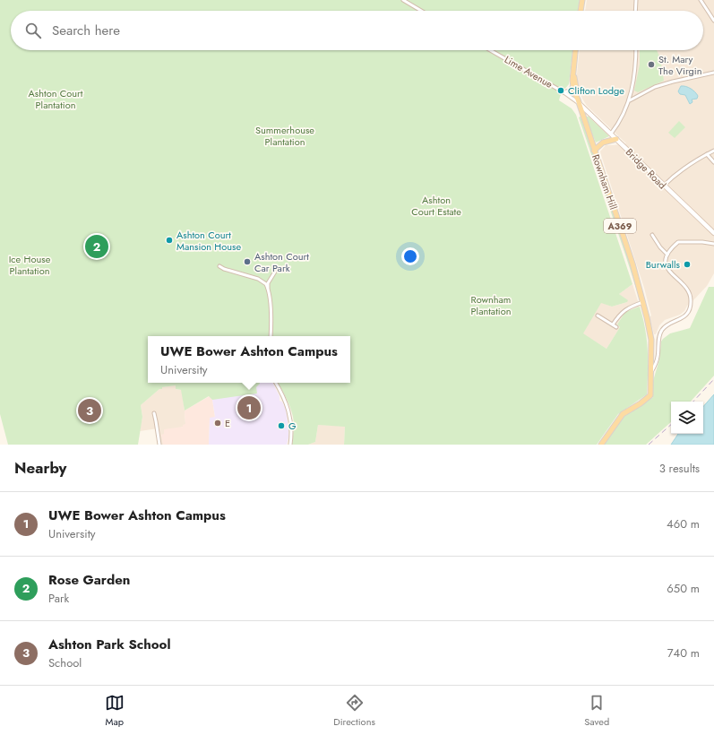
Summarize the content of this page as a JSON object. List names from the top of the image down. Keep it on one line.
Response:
{"streets":{"main road":["Bridge Road","Rownham Hill","A369"],"street":["Lime Avenue"]},"crossings":[["Bridge Road","Rownham Hill"],["Bridge Road","A369"],["Rownham Hill","A369"]],"parks":["Ashton Court Plantation","Summerhouse Plantation","Ashton Court Estate","Ice House Plantation","Rownham Plantation"],"places":["St. Mary The Virgin","Clifton Lodge","Ashton Court Mansion House","Ashton Court Car Park","Burwalls","E","G"],"page":{"search":"Search here","pins":["2","1","3"],"popup":["UWE Bower Ashton Campus","University"],"heading":["Nearby","3 results"],"list":[{"mark":"1","name":"UWE Bower Ashton Campus","note":"University","value":"460 m"},{"mark":"2","name":"Rose Garden","note":"Park","value":"650 m"},{"mark":"3","name":"Ashton Park School","note":"School","value":"740 m"}],"nav":["Map","Directions","Saved"]}}
